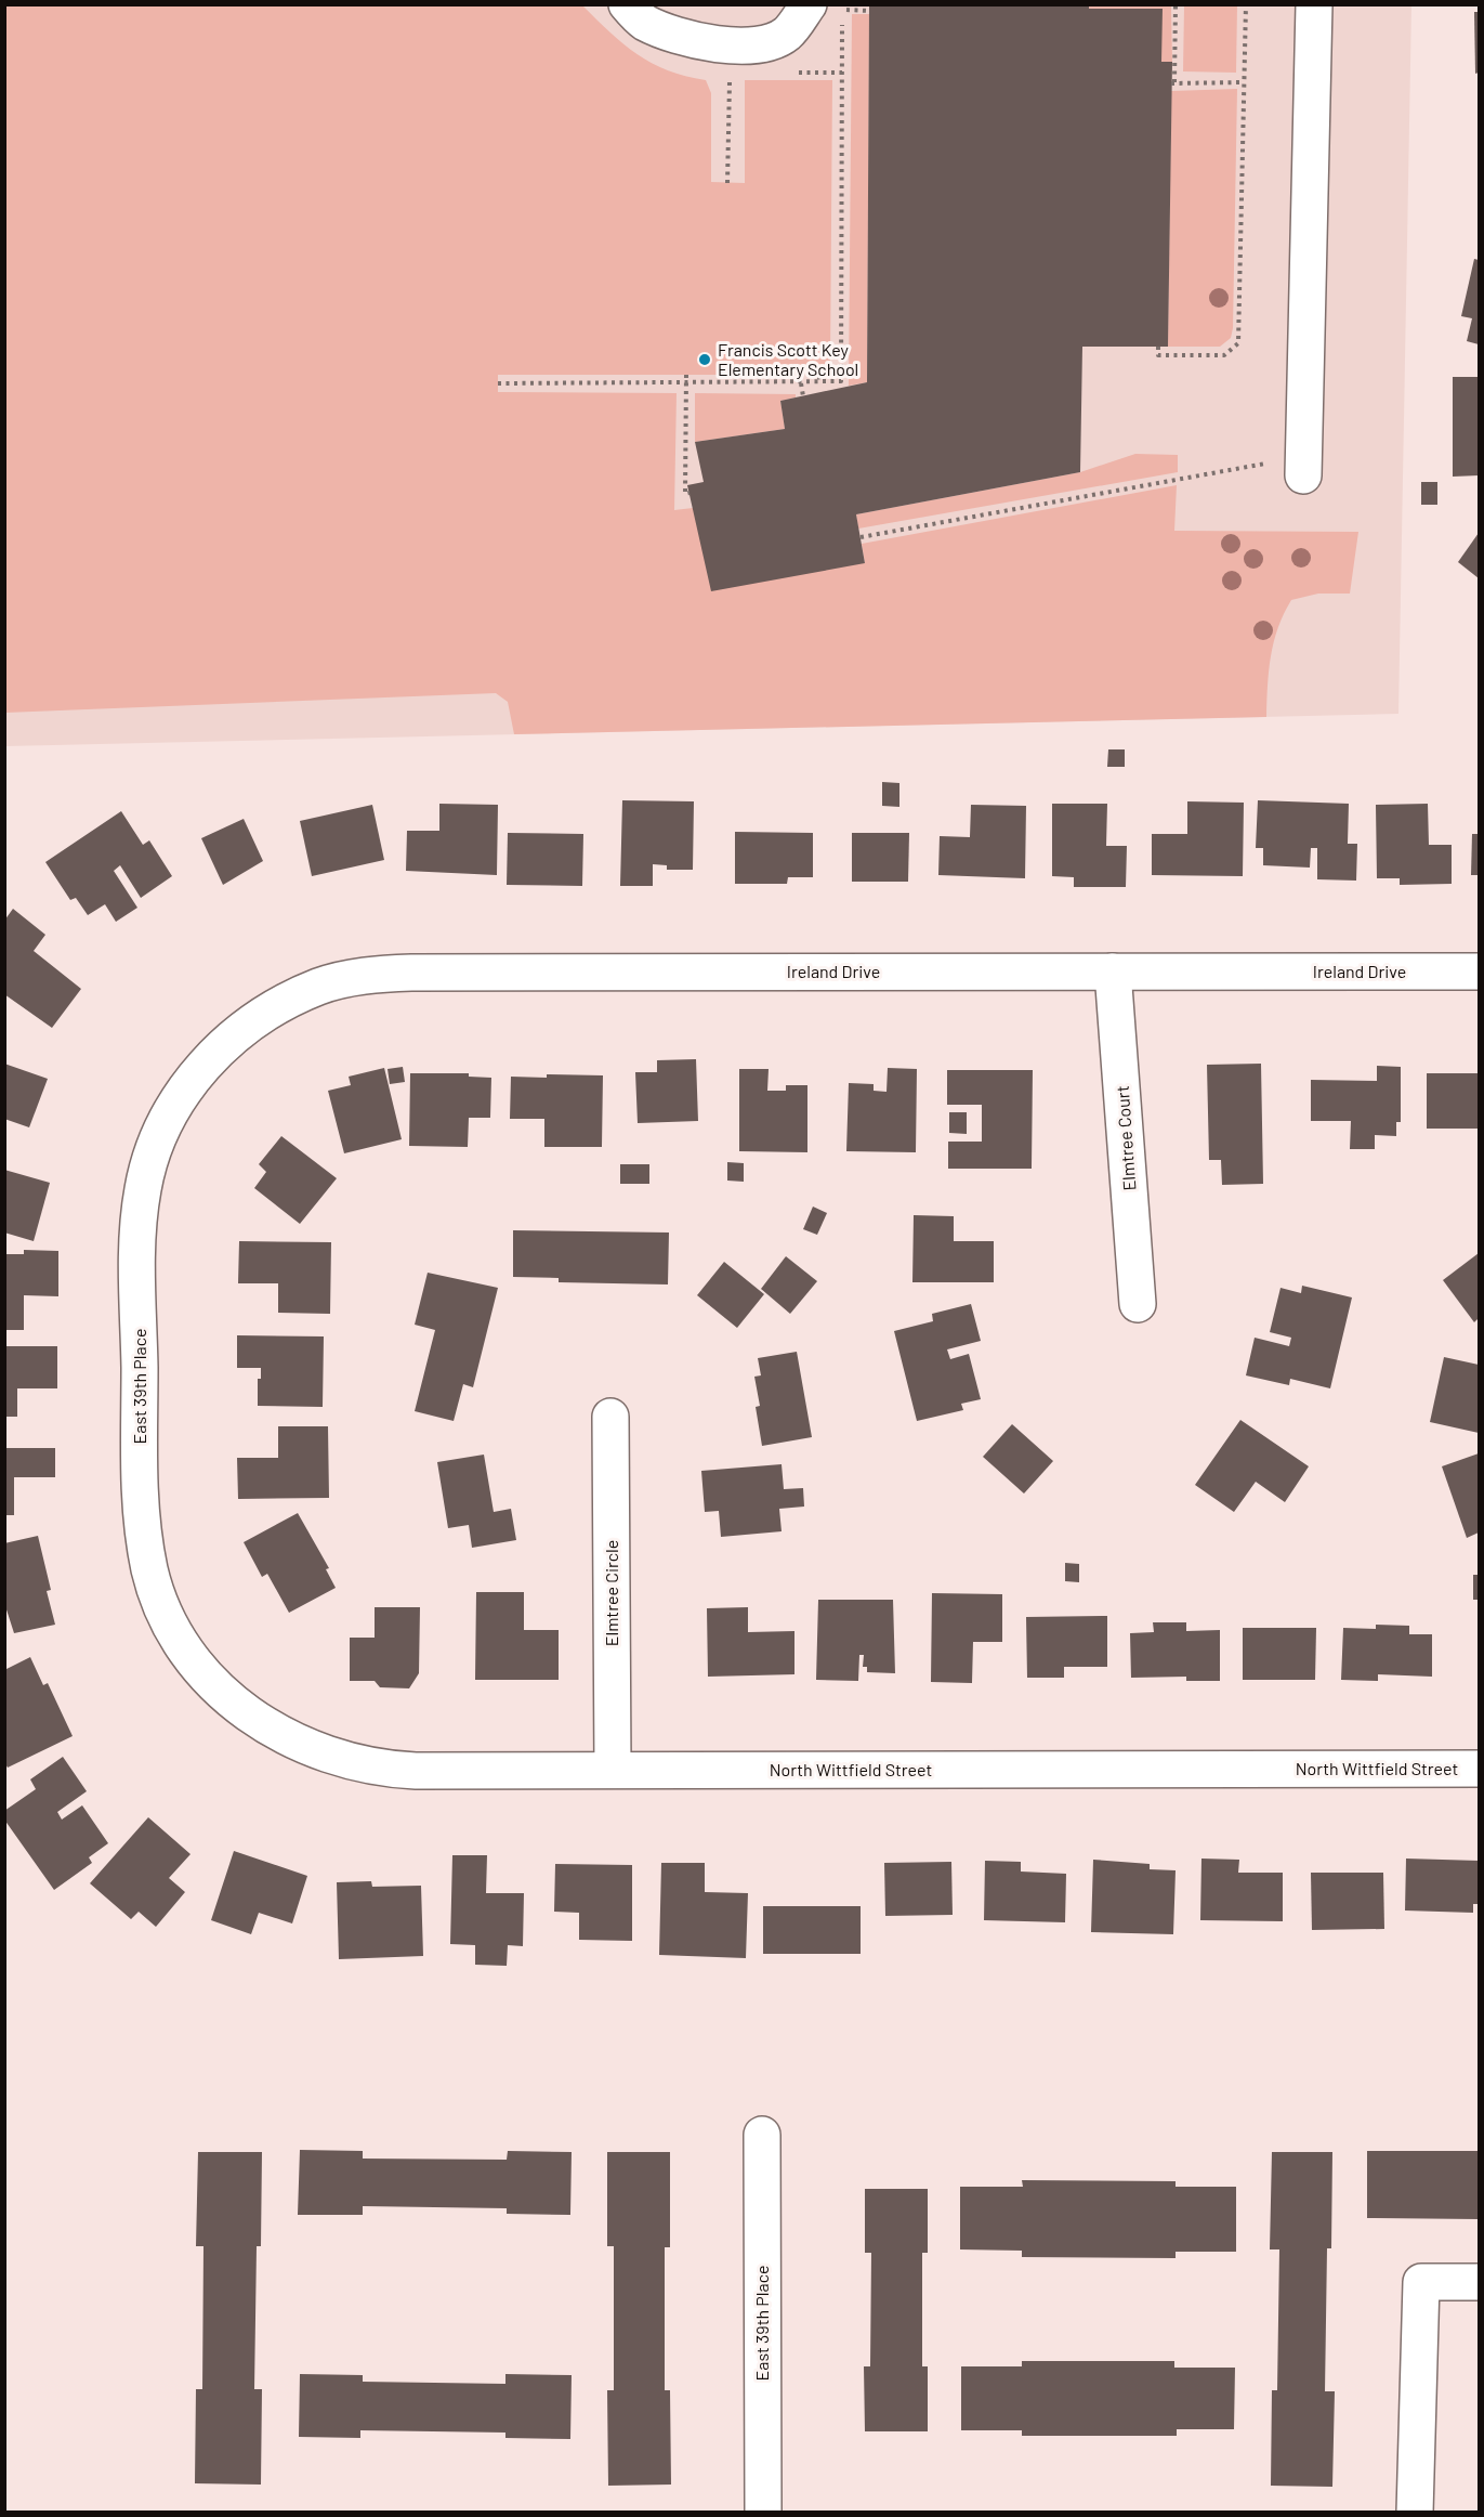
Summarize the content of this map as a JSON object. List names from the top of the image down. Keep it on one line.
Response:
{"streets":{"street":["Ireland Drive","Elmtree Court","East 39th Place","Elmtree Circle","North Wittfield Street"]},"crossings":[["Ireland Drive","Elmtree Court"],["Ireland Drive","East 39th Place"],["East 39th Place","North Wittfield Street"],["Elmtree Circle","North Wittfield Street"]],"places":["Francis Scott Key Elementary School"]}
